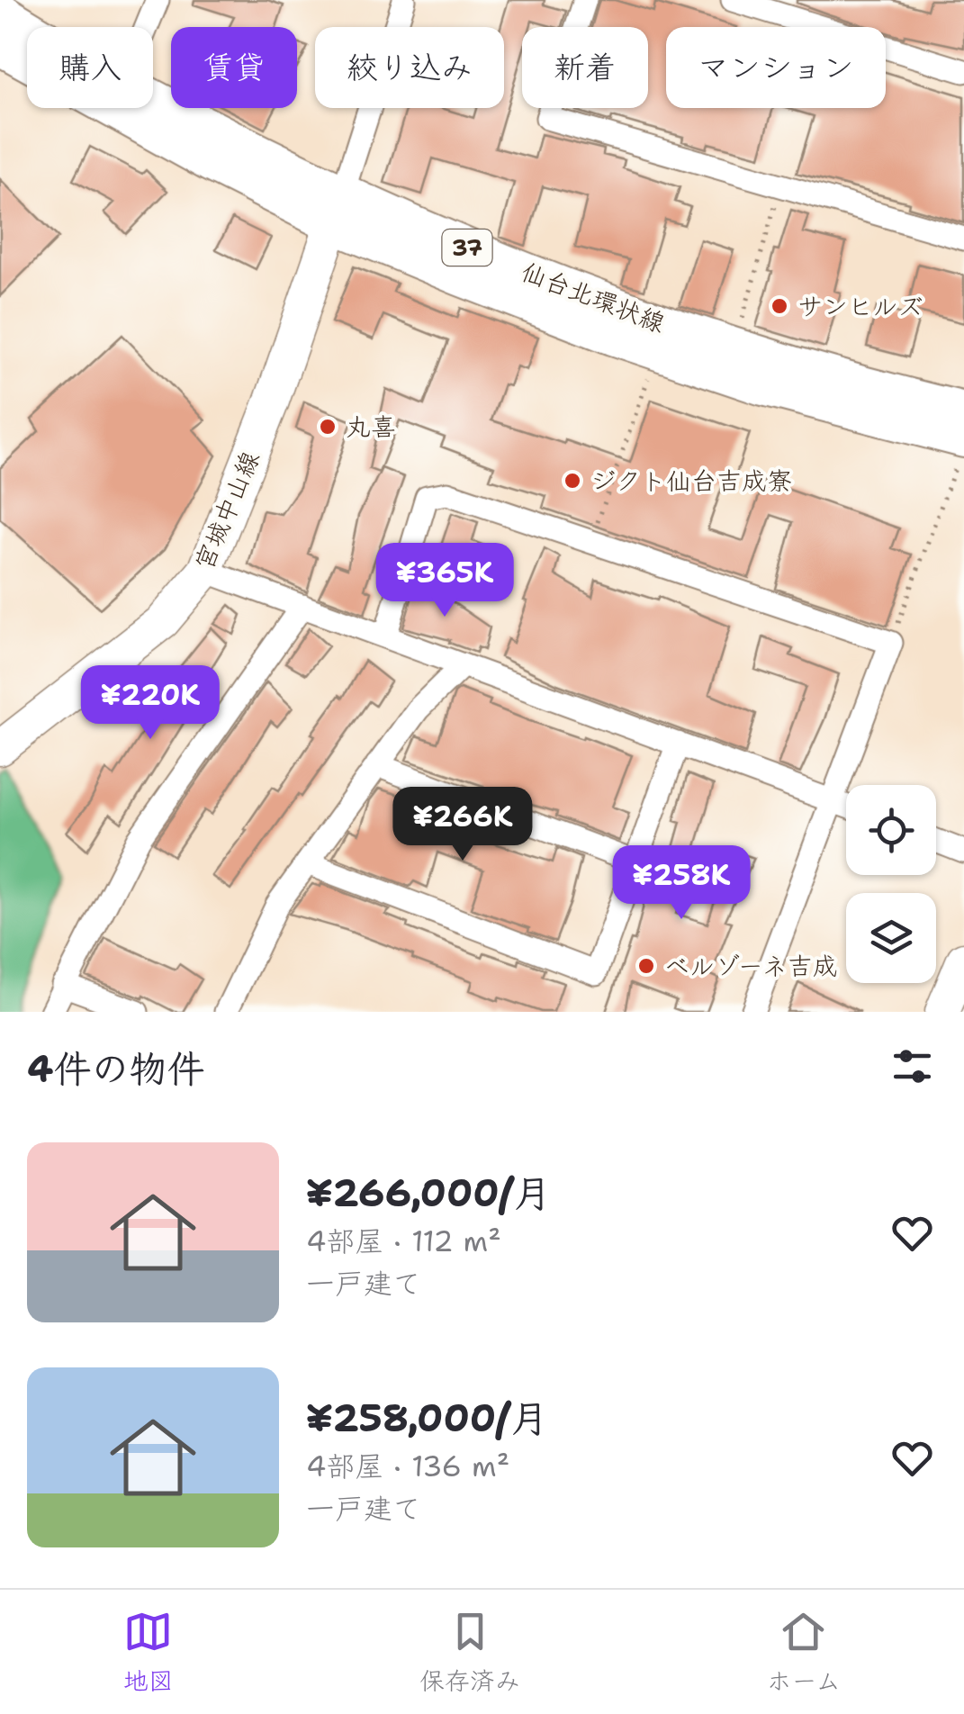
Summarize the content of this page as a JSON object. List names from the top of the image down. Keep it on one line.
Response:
{"streets":{"main road":["37","仙台北環状線"],"street":["宮城中山線"]},"crossings":[["仙台北環状線","宮城中山線"]],"places":["サンヒルズ","丸喜","ジクト仙台吉成寮","ベルゾーネ吉成"],"page":{"chip":["購入","賃貸","絞り込み","新着","マンション"],"price":["¥365K","¥220K","¥266K","¥258K"],"heading":"4件の物件","list":[{"name":"¥266,000/月","note":"4部屋 · 112 m² · 一戸建て"},{"name":"¥258,000/月","note":"4部屋 · 136 m² · 一戸建て"}],"tabs":["地図","保存済み","ホーム"]}}
